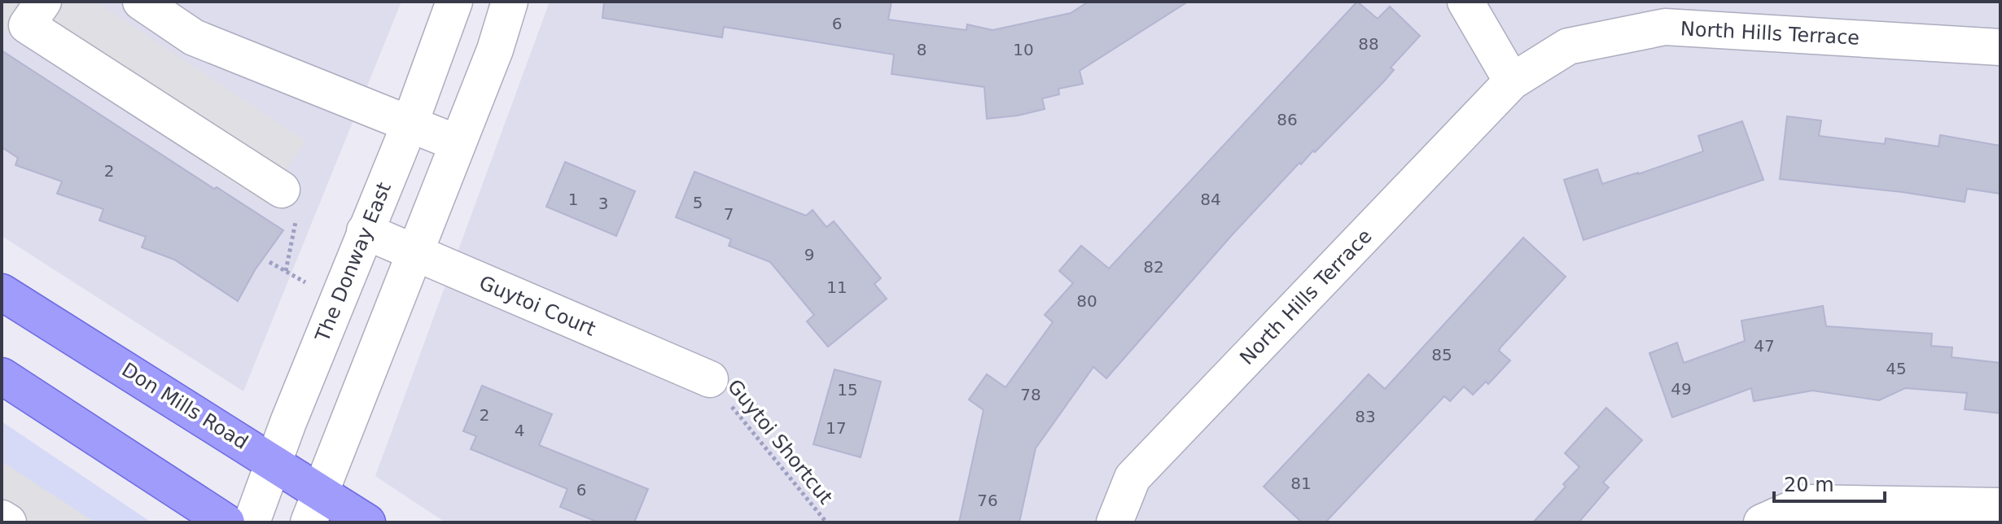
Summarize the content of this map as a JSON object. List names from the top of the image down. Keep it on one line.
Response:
{"streets":{"main road":["Don Mills Road"],"street":["North Hills Terrace","The Donway East","Guytoi Court"],"path":["Guytoi Shortcut"]},"crossings":[["The Donway East","Guytoi Court"],["The Donway East","Don Mills Road"],["Guytoi Court","Guytoi Shortcut"]],"house_numbers":["6","88","8","10","86","2","1","84","5","3","7","9","82","11","80","47","85","45","49","15","78","2","83","17","4","81","6","76"],"scale_bar":"20 m"}
